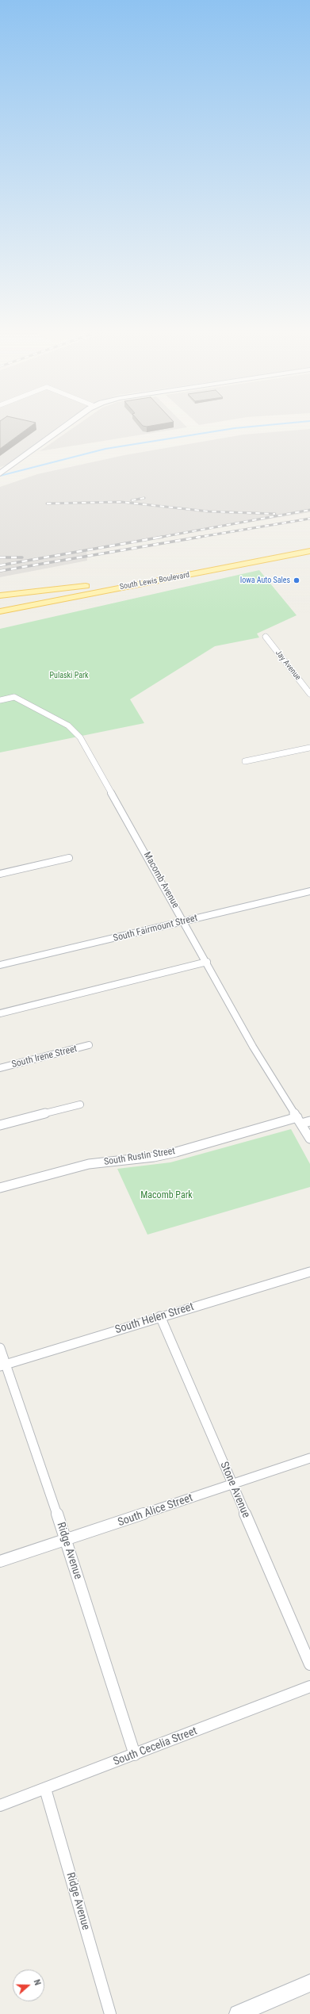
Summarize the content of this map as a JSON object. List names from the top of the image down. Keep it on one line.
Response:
{"streets":{"main road":["South Lewis Boulevard"],"street":["Jay Avenue","Macomb Avenue","South Fairmount Street","South Irene Street","South Rustin Street","South Helen Street","Stone Avenue","South Alice Street","Ridge Avenue","South Cecelia Street"]},"crossings":[["Macomb Avenue","South Fairmount Street"],["Macomb Avenue","South Rustin Street"],["South Helen Street","Stone Avenue"],["South Helen Street","Ridge Avenue"],["Stone Avenue","South Alice Street"],["South Alice Street","Ridge Avenue"],["Ridge Avenue","South Cecelia Street"]],"parks":["Pulaski Park","Macomb Park"],"places":["Iowa Auto Sales"],"north":"right"}
